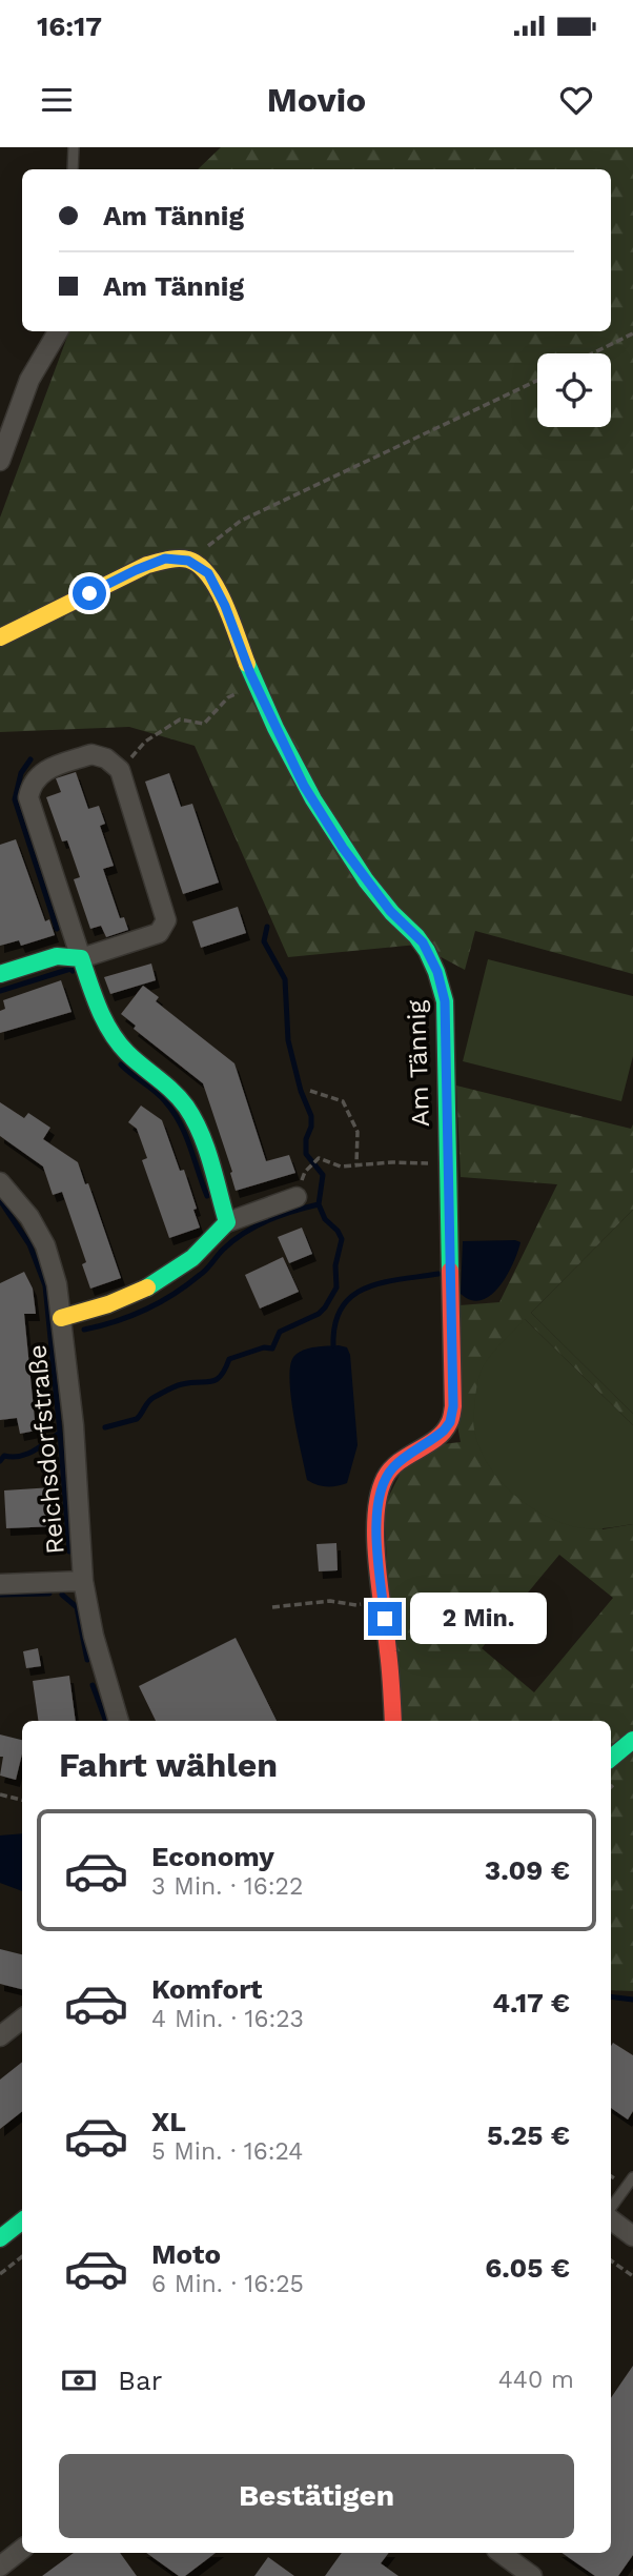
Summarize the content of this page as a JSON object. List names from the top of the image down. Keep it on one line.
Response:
{"streets":{"street":["Am Tännig","Reichsdorfstraße"]},"page":{"status":"16:17","header":"Movio","banner":["Am Tännig","Am Tännig"],"bubble":"2 Min.","heading":"Fahrt wählen","list":[{"name":"Economy","note":"3 Min. · 16:22","value":"3.09 €"},{"name":"Komfort","note":"4 Min. · 16:23","value":"4.17 €"},{"name":"XL","note":"5 Min. · 16:24","value":"5.25 €"},{"name":"Moto","note":"6 Min. · 16:25","value":"6.05 €"}],"pay":["Bar","440 m"],"buttons":"Bestätigen"}}
